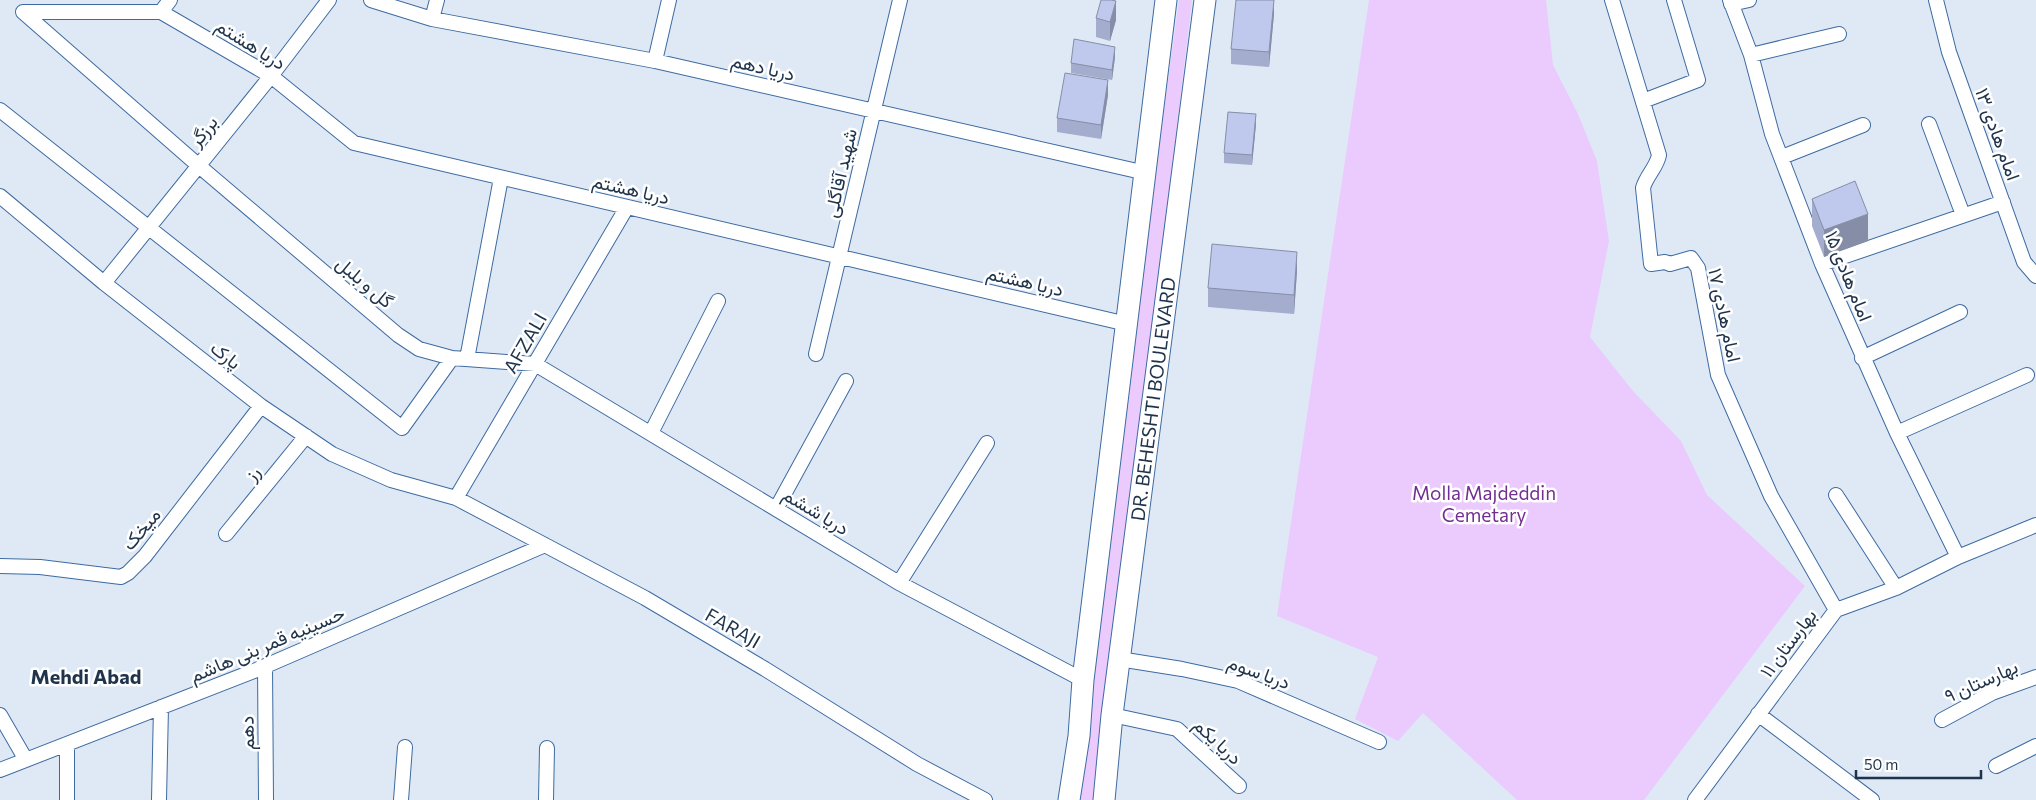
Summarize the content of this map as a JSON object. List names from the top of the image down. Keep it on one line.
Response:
{"streets":{"main road":["DR. BEHESHTI BOULEVARD"],"street":["دریا هشتم","دریا دهم","برزگر","امام هادی ١٣","شهید آقاگلی","امام هادی ۱۵","گل و بلبل","امام هادی ۱۷","AFZALI","پارک","رز","دریا ششم","میخک","FARAJI","بهارستان ۱۱","حسینیه قمر بنی هاشم","دریا سوم","بهارستان ٩","دهم","دریا یکم"]},"crossings":[["دریا هشتم","برزگر"],["دریا هشتم","شهید آقاگلی"],["دریا هشتم","گل و بلبل"],["دریا هشتم","AFZALI"],["دریا هشتم","DR. BEHESHTI BOULEVARD"],["دریا دهم","شهید آقاگلی"],["دریا دهم","DR. BEHESHTI BOULEVARD"],["برزگر","گل و بلبل"],["برزگر","پارک"],["امام هادی ۱۵","بهارستان ۱۱"],["گل و بلبل","AFZALI"],["گل و بلبل","دریا ششم"],["امام هادی ۱۷","بهارستان ۱۱"],["AFZALI","پارک"],["AFZALI","دریا ششم"],["AFZALI","FARAJI"],["پارک","رز"],["پارک","میخک"],["پارک","FARAJI"],["DR. BEHESHTI BOULEVARD","دریا ششم"],["DR. BEHESHTI BOULEVARD","دریا سوم"],["DR. BEHESHTI BOULEVARD","دریا یکم"],["FARAJI","حسینیه قمر بنی هاشم"],["حسینیه قمر بنی هاشم","دهم"]],"districts":["Mehdi Abad"],"parks":["Molla Majdeddin Cemetary"],"scale_bar":"50 m"}
